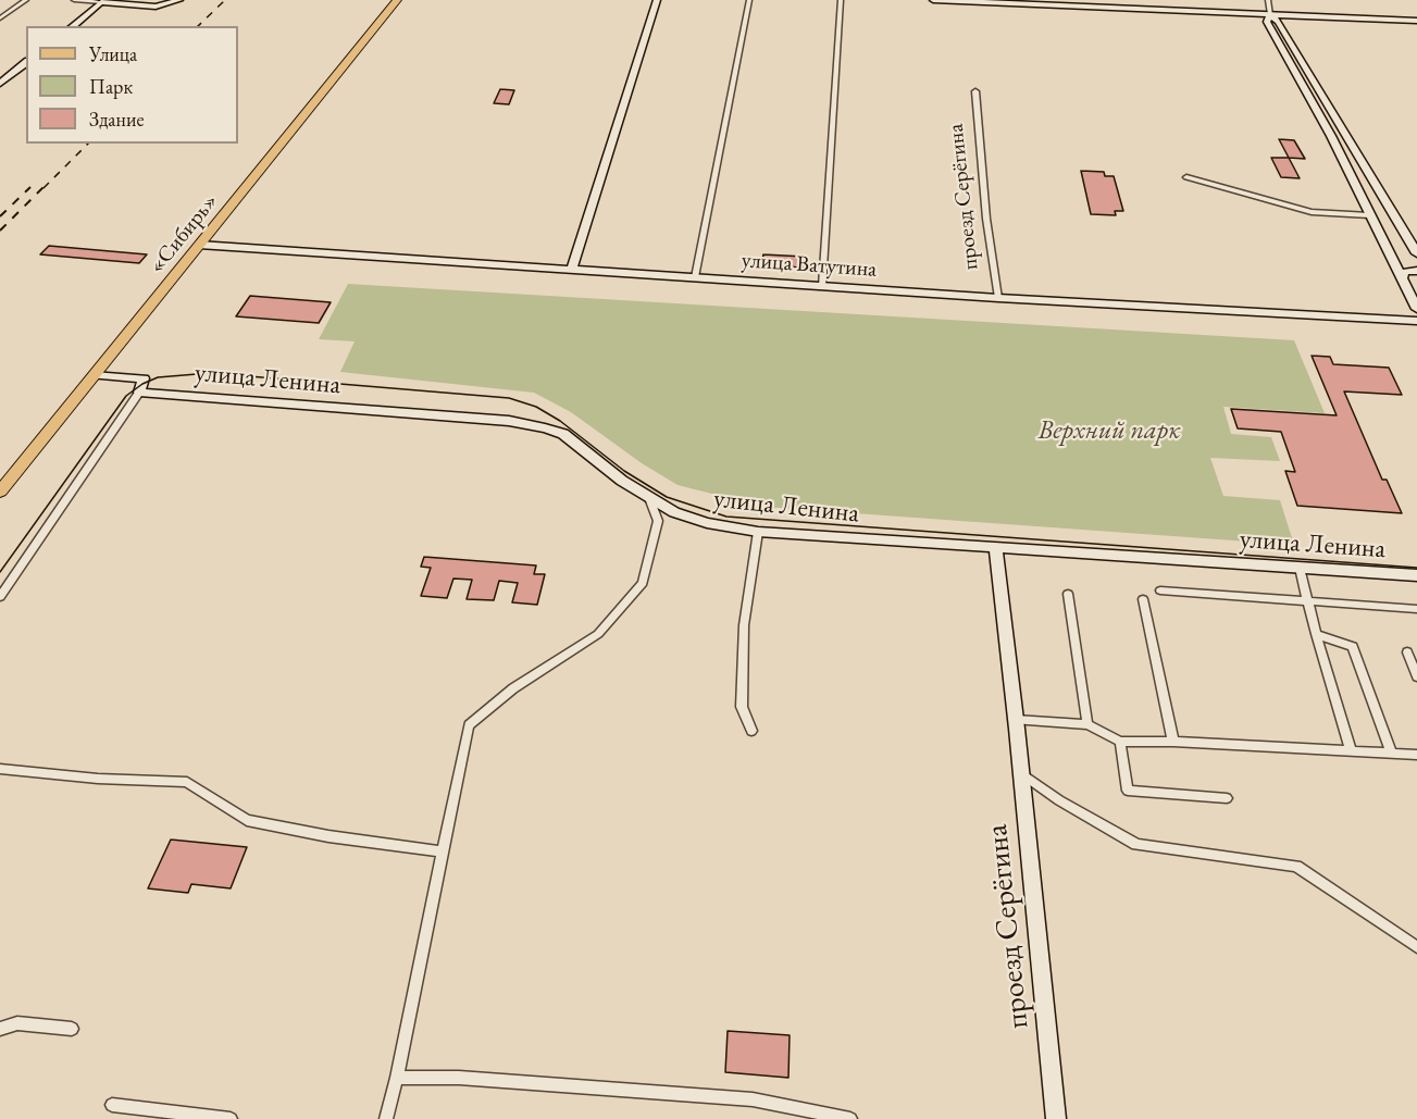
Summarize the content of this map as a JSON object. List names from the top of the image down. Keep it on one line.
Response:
{"streets":{"main road":["«Сибирь»"],"street":["проезд Серёгина","улица Ватутина","улица Ленина"]},"crossings":[["проезд Серёгина","улица Ватутина"],["проезд Серёгина","улица Ленина"],["«Сибирь»","улица Ватутина"]],"parks":["Верхний парк"],"legend":["Улица","Парк","Здание"]}
